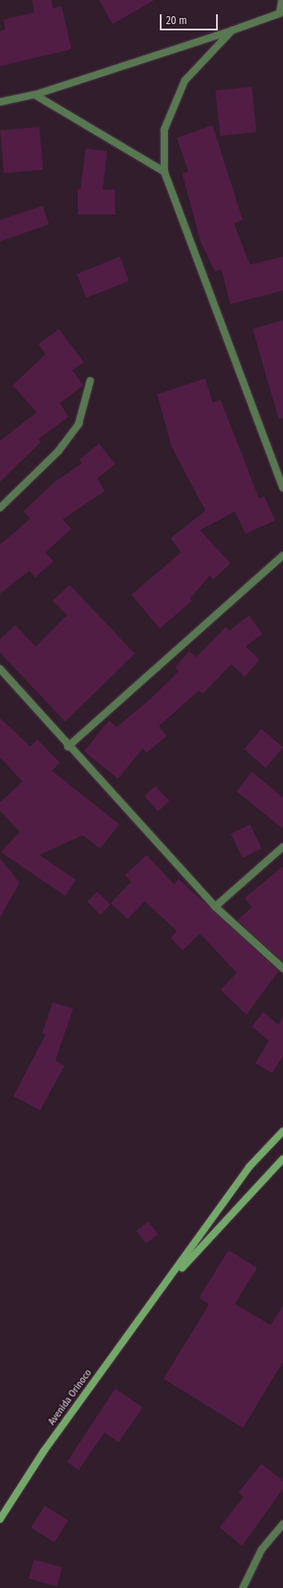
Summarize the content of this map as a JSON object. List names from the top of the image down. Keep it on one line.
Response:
{"streets":{"main road":["Avenida Orinoco"]},"scale_bar":"20 m"}
